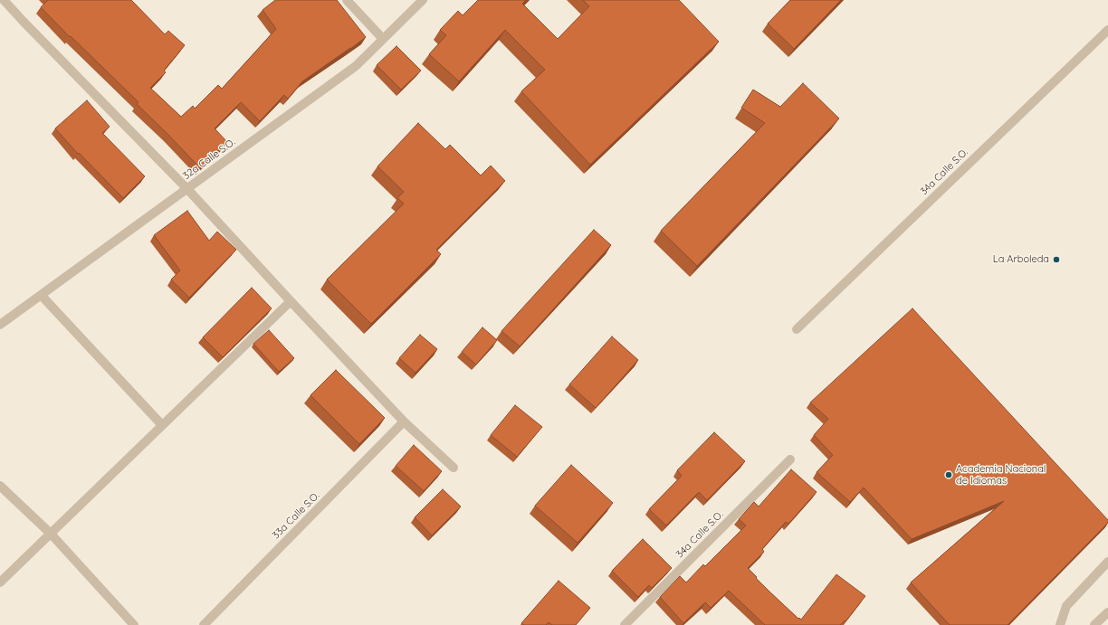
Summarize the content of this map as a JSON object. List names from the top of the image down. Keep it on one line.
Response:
{"streets":{"street":["32a Calle S.O.","34a Calle S.O.","33a Calle S.O."]},"places":["La Arboleda","Academia Nacional de Idiomas"]}
